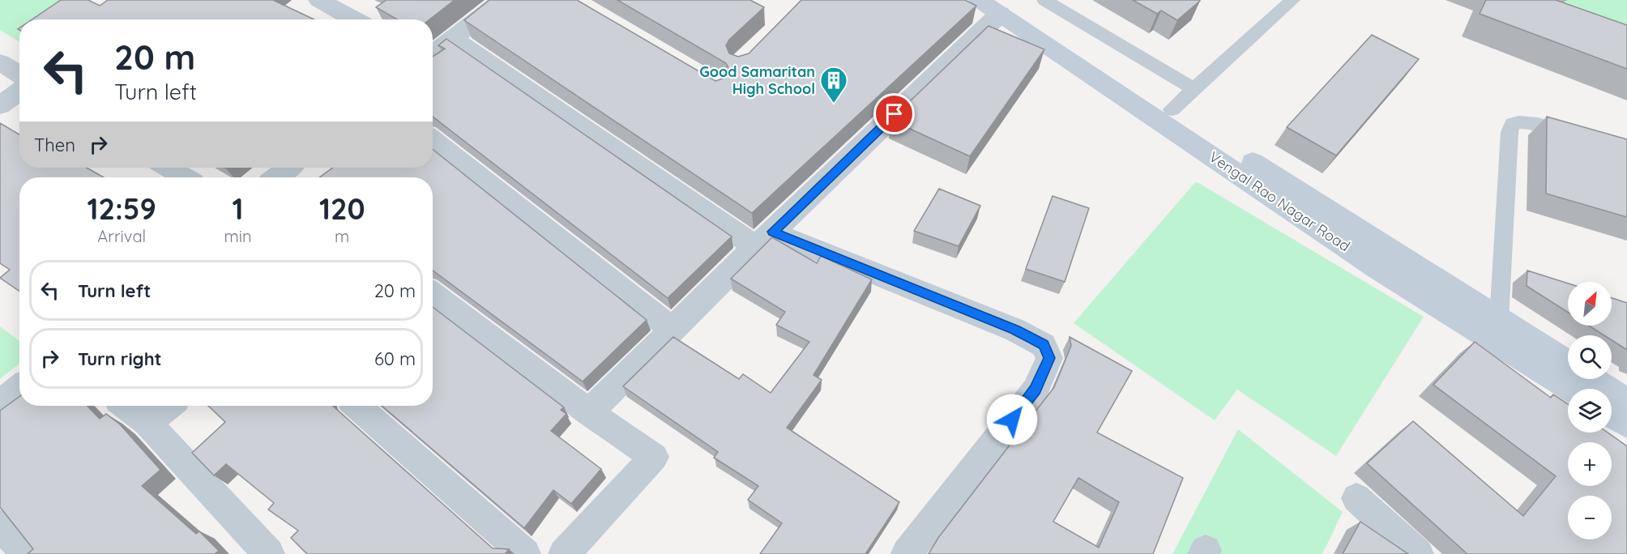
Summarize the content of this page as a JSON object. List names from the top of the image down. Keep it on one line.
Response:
{"streets":{"main road":["Vengal Rao Nagar Road"]},"places":{"building":["Good Samaritan High School"]},"north":"top right","page":{"turn":["20 m","Turn left"],"then":"Then","eta":["12:59","Arrival","1","min","120","m"],"list":[{"name":"Turn left","value":"20 m"},{"name":"Turn right","value":"60 m"}],"map_buttons":["+","−"]}}
